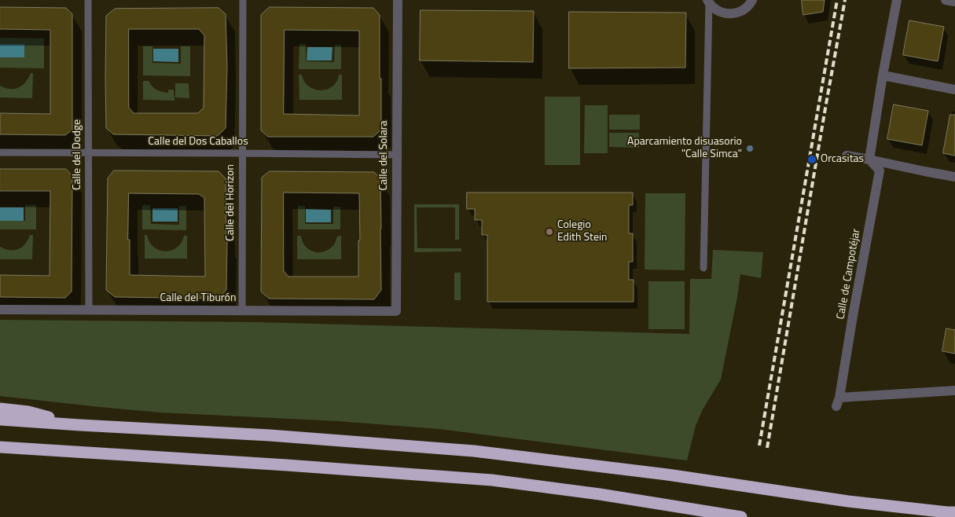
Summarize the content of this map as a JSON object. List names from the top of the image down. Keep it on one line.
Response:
{"streets":{"street":["Calle del Dos Caballos","Calle del Dodge","Calle del Solara","Calle del Horizon","Calle de Campotéjar","Calle del Tiburón"]},"crossings":[["Calle del Dos Caballos","Calle del Dodge"],["Calle del Dos Caballos","Calle del Solara"],["Calle del Dos Caballos","Calle del Horizon"],["Calle del Dodge","Calle del Tiburón"],["Calle del Solara","Calle del Tiburón"],["Calle del Horizon","Calle del Tiburón"]],"places":["Aparcamiento disuasorio \"Calle Simca\"","Orcasitas","Colegio Edith Stein"]}
